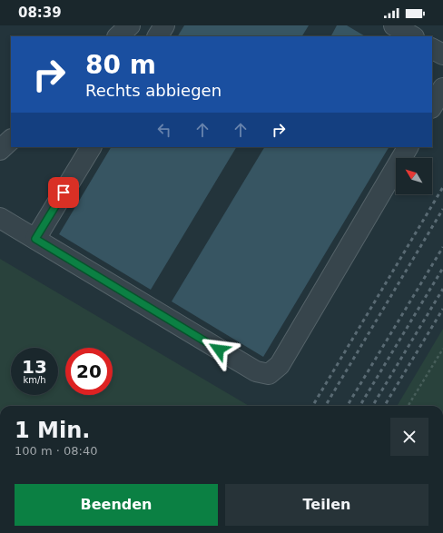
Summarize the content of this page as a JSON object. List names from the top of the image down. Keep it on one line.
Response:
{"north":"top left","page":{"status":"08:39","turn":["80 m","Rechts abbiegen"],"speed":"13 km/h","limit":"20","heading":["1 Min.","100 m · 08:40"],"buttons":["Beenden","Teilen"]}}
